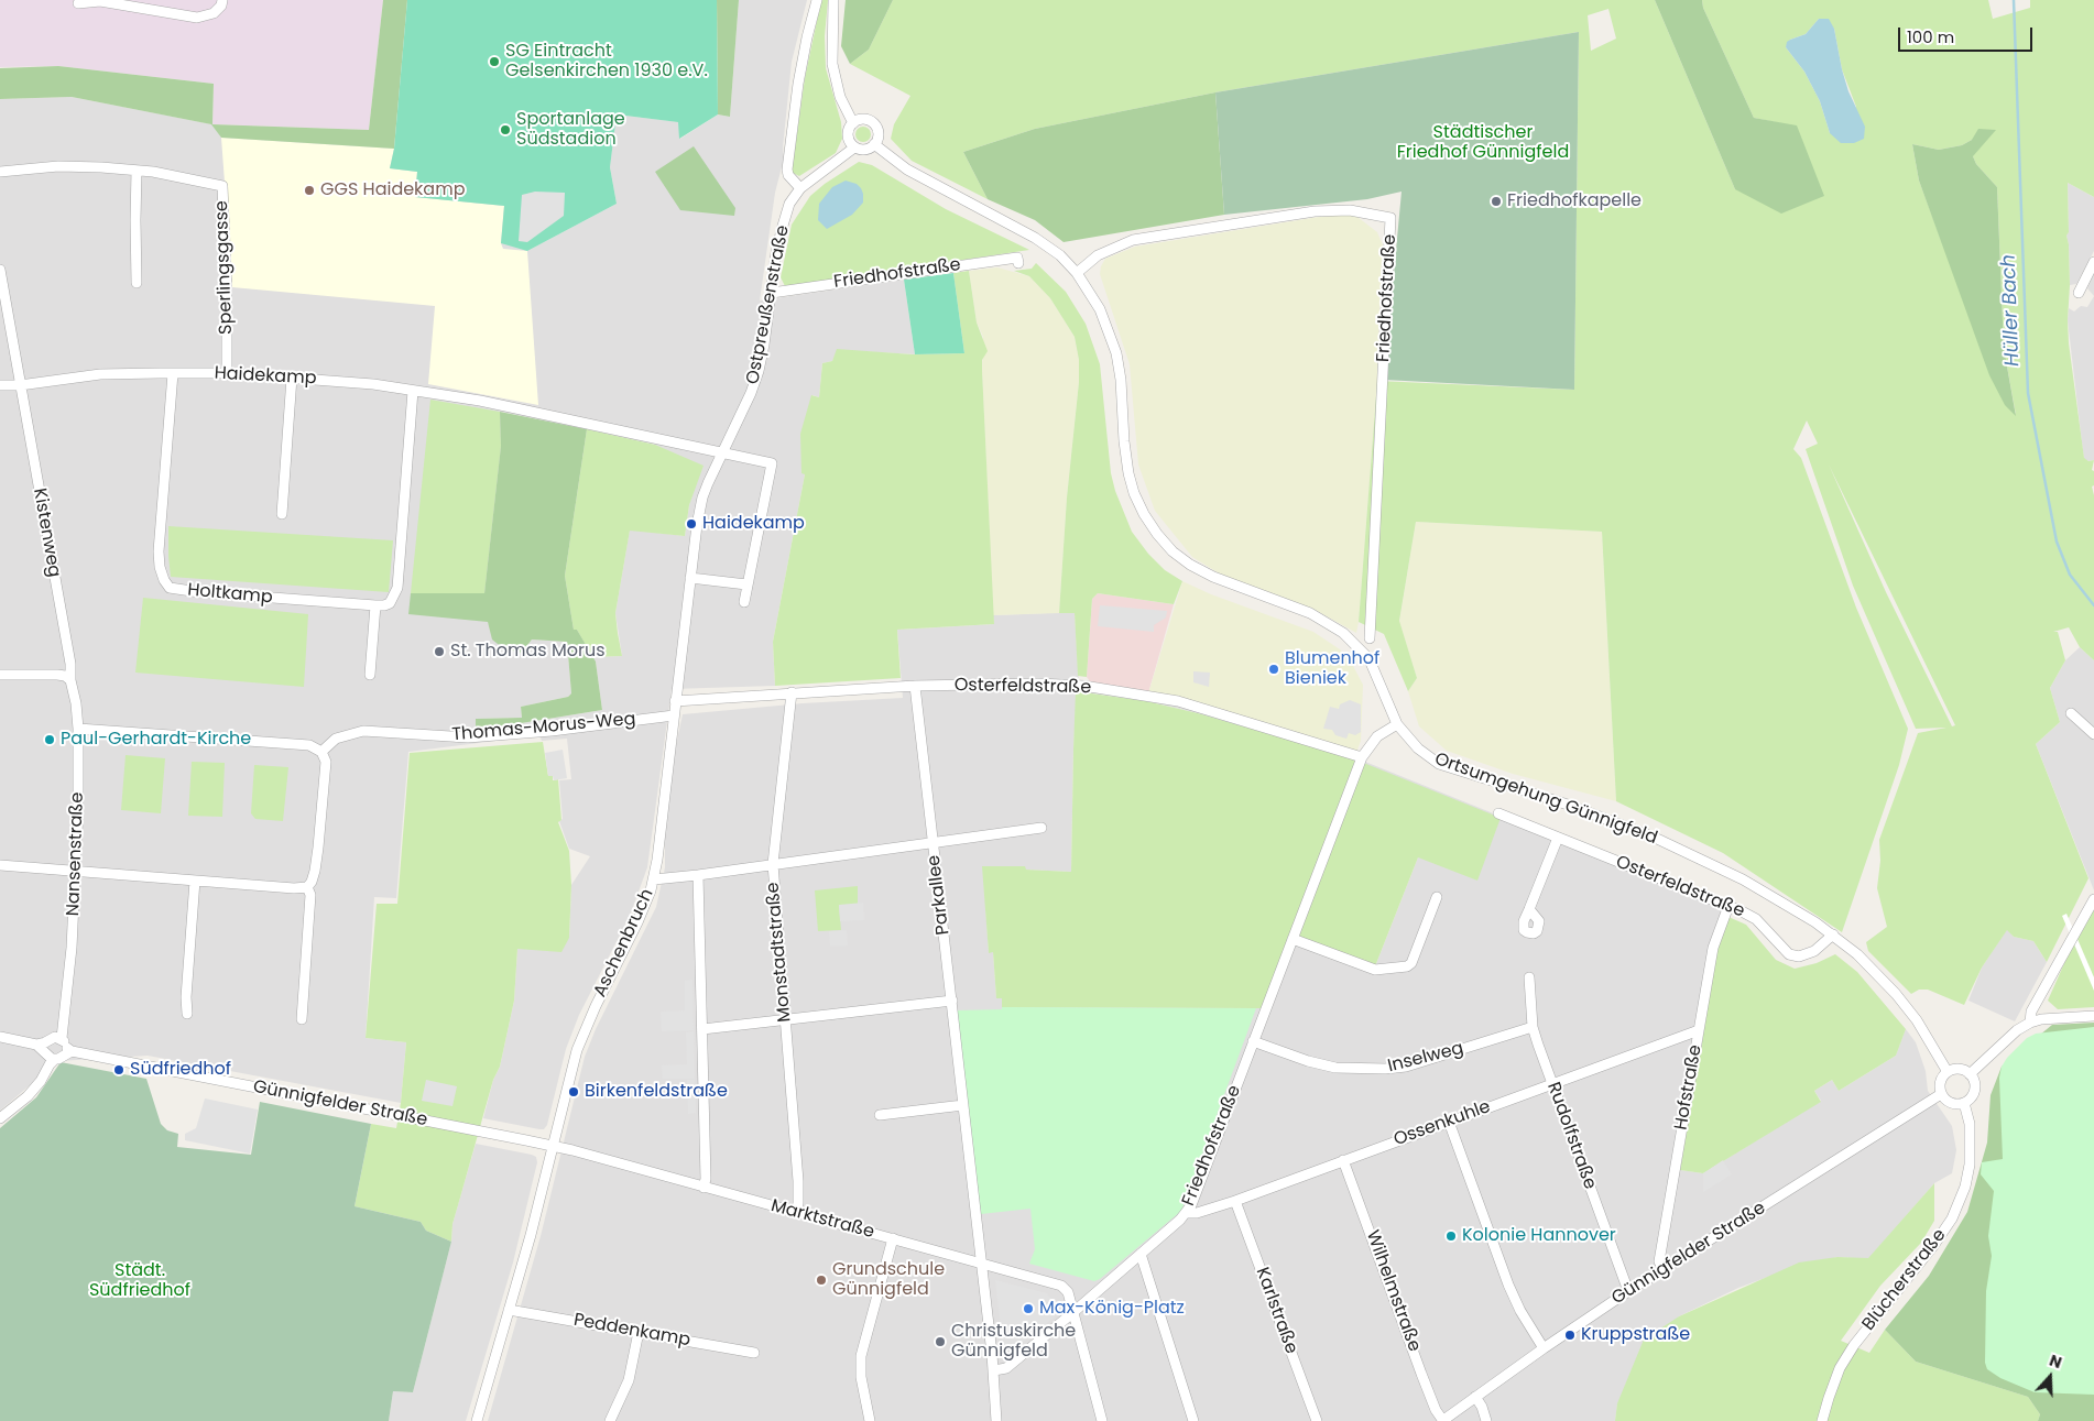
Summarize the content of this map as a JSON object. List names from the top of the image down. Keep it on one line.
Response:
{"streets":{"street":["Sperlingsgasse","Friedhofstraße","Ostpreußenstraße","Haidekamp","Kistenweg","Holtkamp","Osterfeldstraße","Thomas-Morus-Weg","Ortsumgehung Günnigfeld","Nansenstraße","Parkallee","Aschenbruch","Monstadtstraße","Inselweg","Hofstraße","Günnigfelder Straße","Ossenkuhle","Rudolfstraße","Marktstraße","Blücherstraße","Wilhelmstraße","Karlstraße","Peddenkamp"]},"crossings":[["Sperlingsgasse","Haidekamp"],["Friedhofstraße","Ostpreußenstraße"],["Friedhofstraße","Osterfeldstraße"],["Friedhofstraße","Ortsumgehung Günnigfeld"],["Friedhofstraße","Parkallee"],["Friedhofstraße","Inselweg"],["Friedhofstraße","Ossenkuhle"],["Friedhofstraße","Marktstraße"],["Ostpreußenstraße","Haidekamp"],["Ostpreußenstraße","Osterfeldstraße"],["Ostpreußenstraße","Ortsumgehung Günnigfeld"],["Ostpreußenstraße","Aschenbruch"],["Haidekamp","Kistenweg"],["Haidekamp","Holtkamp"],["Kistenweg","Nansenstraße"],["Osterfeldstraße","Ortsumgehung Günnigfeld"],["Osterfeldstraße","Parkallee"],["Osterfeldstraße","Aschenbruch"],["Osterfeldstraße","Monstadtstraße"],["Osterfeldstraße","Hofstraße"],["Thomas-Morus-Weg","Aschenbruch"],["Parkallee","Marktstraße"],["Aschenbruch","Günnigfelder Straße"],["Aschenbruch","Marktstraße"],["Aschenbruch","Peddenkamp"],["Monstadtstraße","Marktstraße"],["Inselweg","Rudolfstraße"],["Hofstraße","Günnigfelder Straße"],["Hofstraße","Ossenkuhle"],["Günnigfelder Straße","Rudolfstraße"],["Günnigfelder Straße","Marktstraße"],["Günnigfelder Straße","Blücherstraße"],["Günnigfelder Straße","Wilhelmstraße"],["Ossenkuhle","Rudolfstraße"],["Ossenkuhle","Wilhelmstraße"],["Ossenkuhle","Karlstraße"]],"water":["Hüller Bach"],"parks":["Städtischer Friedhof Günnigfeld","Städt. Südfriedhof"],"places":["SG Eintracht Gelsenkirchen 1930 e.V.","Sportanlage Südstadion","GGS Haidekamp","Friedhofkapelle","Haidekamp","St. Thomas Morus","Blumenhof Bieniek","Paul-Gerhardt-Kirche","Südfriedhof","Birkenfeldstraße","Kolonie Hannover","Grundschule Günnigfeld","Max-König-Platz","Kruppstraße","Christuskirche Günnigfeld"],"scale_bar":"100 m","north":"top"}
